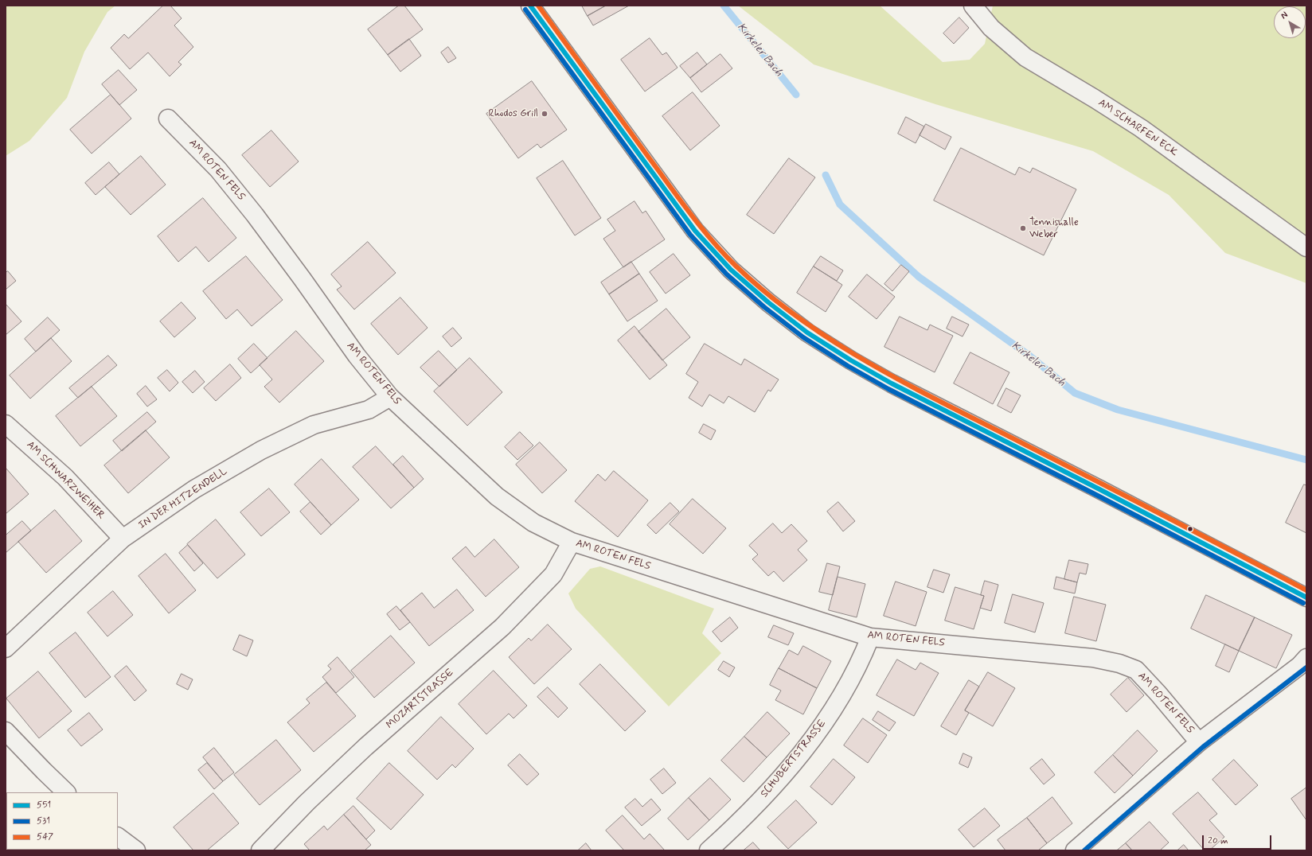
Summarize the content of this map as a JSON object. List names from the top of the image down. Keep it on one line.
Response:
{"streets":{"street":["AM SCHARFEN ECK","AM ROTEN FELS","AM SCHWARZWEIHER","IN DER HITZENDELL","MOZARTSTRASSE","SCHUBERTSTRASSE"]},"crossings":[["AM ROTEN FELS","IN DER HITZENDELL"],["AM ROTEN FELS","MOZARTSTRASSE"],["AM ROTEN FELS","SCHUBERTSTRASSE"],["AM SCHWARZWEIHER","IN DER HITZENDELL"]],"water":["Kirkeler Bach"],"places":["Rhodos Grill","Tennishalle Weber"],"lines":["transit line 551","transit line 547","transit line 531"],"legend":["551","531","547"],"scale_bar":"20 m","north":"top left"}
